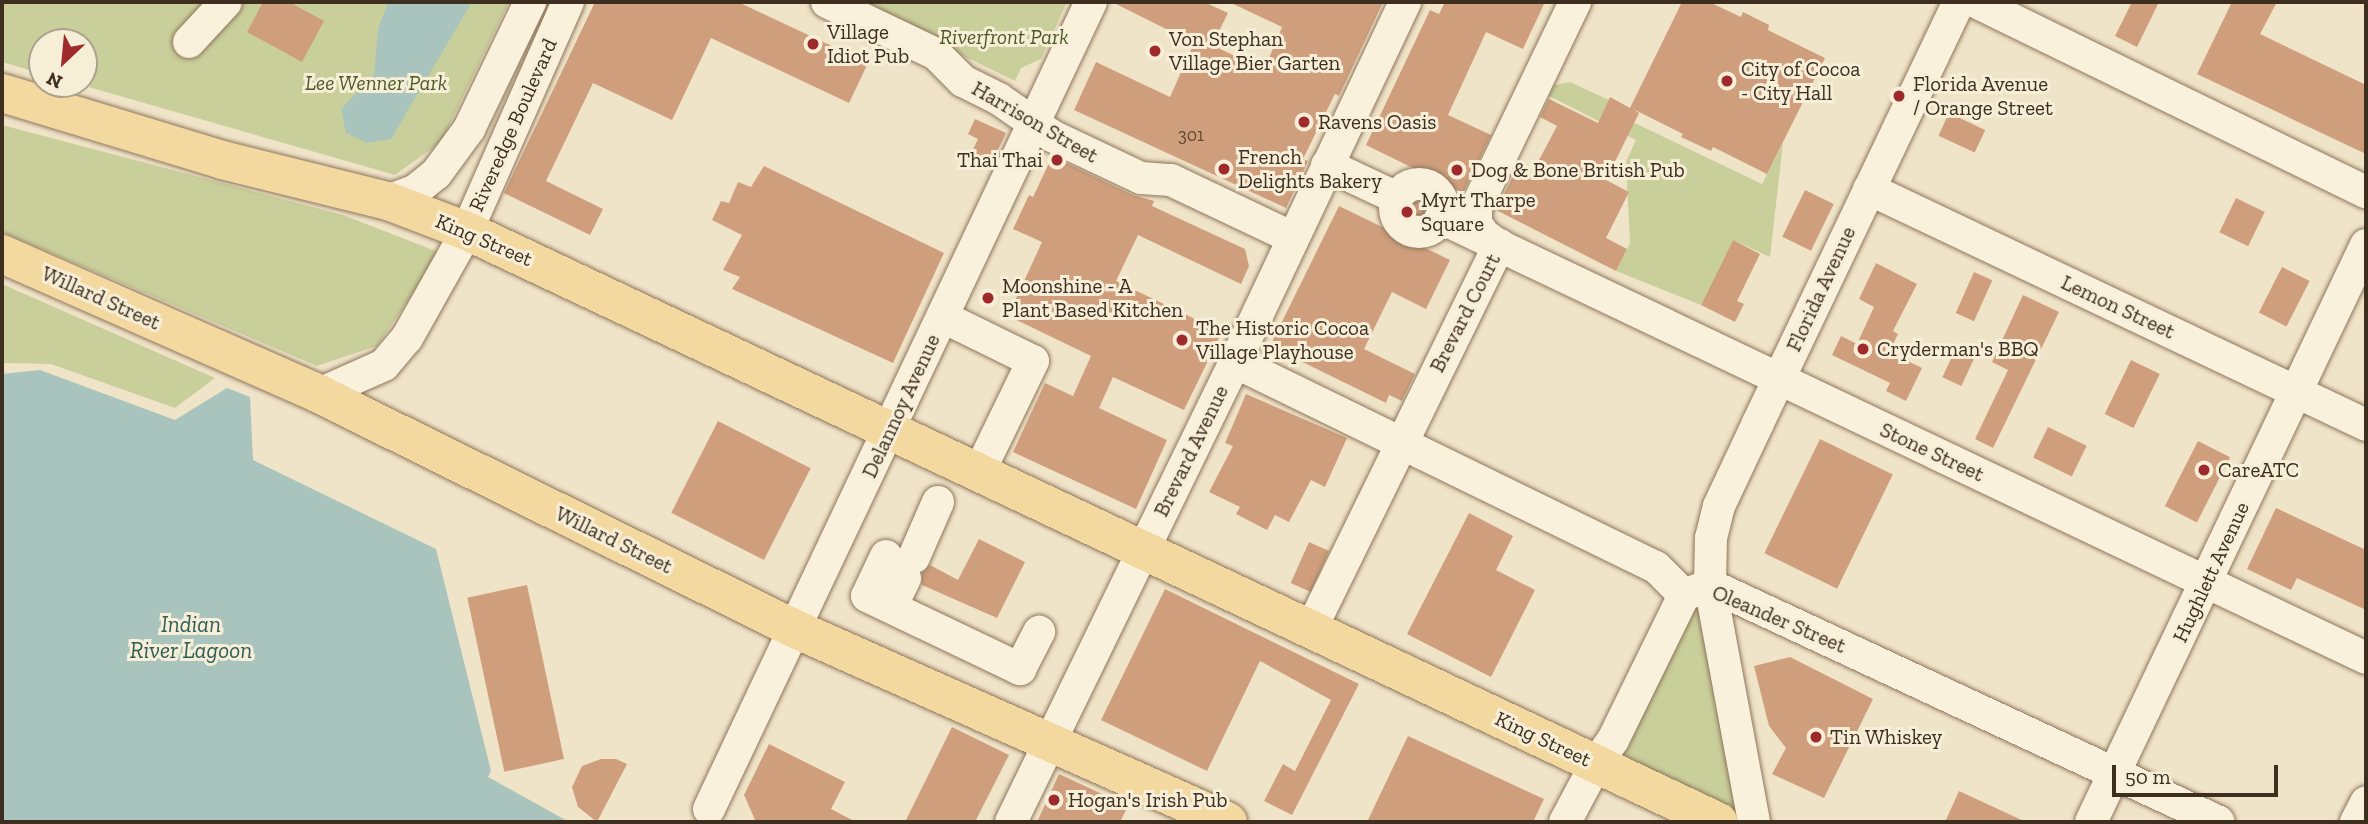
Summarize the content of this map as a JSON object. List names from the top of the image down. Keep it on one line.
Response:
{"streets":{"main road":["King Street","Willard Street"],"street":["Harrison Street","Riveredge Boulevard","Florida Avenue","Lemon Street","Brevard Court","Delannoy Avenue","Brevard Avenue","Stone Street","Hughlett Avenue","Oleander Street"]},"crossings":[["Harrison Street","Delannoy Avenue"],["Harrison Street","Brevard Avenue"],["Riveredge Boulevard","King Street"],["Riveredge Boulevard","Willard Street"],["King Street","Florida Avenue"],["King Street","Brevard Court"],["King Street","Delannoy Avenue"],["King Street","Brevard Avenue"],["Florida Avenue","Lemon Street"],["Florida Avenue","Stone Street"],["Florida Avenue","Oleander Street"],["Willard Street","Delannoy Avenue"],["Willard Street","Brevard Avenue"],["Lemon Street","Hughlett Avenue"],["Brevard Court","Stone Street"],["Brevard Court","Oleander Street"],["Brevard Avenue","Oleander Street"],["Stone Street","Hughlett Avenue"],["Hughlett Avenue","Oleander Street"]],"water":["Indian River Lagoon"],"parks":["Riverfront Park","Lee Wenner Park"],"places":["Village Idiot Pub","Von Stephan Village Bier Garten","City of Cocoa - City Hall","Florida Avenue / Orange Street","Ravens Oasis","Thai Thai","French Delights Bakery","Dog & Bone British Pub","Myrt Tharpe Square","Moonshine - A Plant Based Kitchen","The Historic Cocoa Village Playhouse","Cryderman's BBQ","CareATC","Tin Whiskey","Hogan's Irish Pub"],"house_numbers":["301"],"scale_bar":"50 m","north":"bottom left"}
